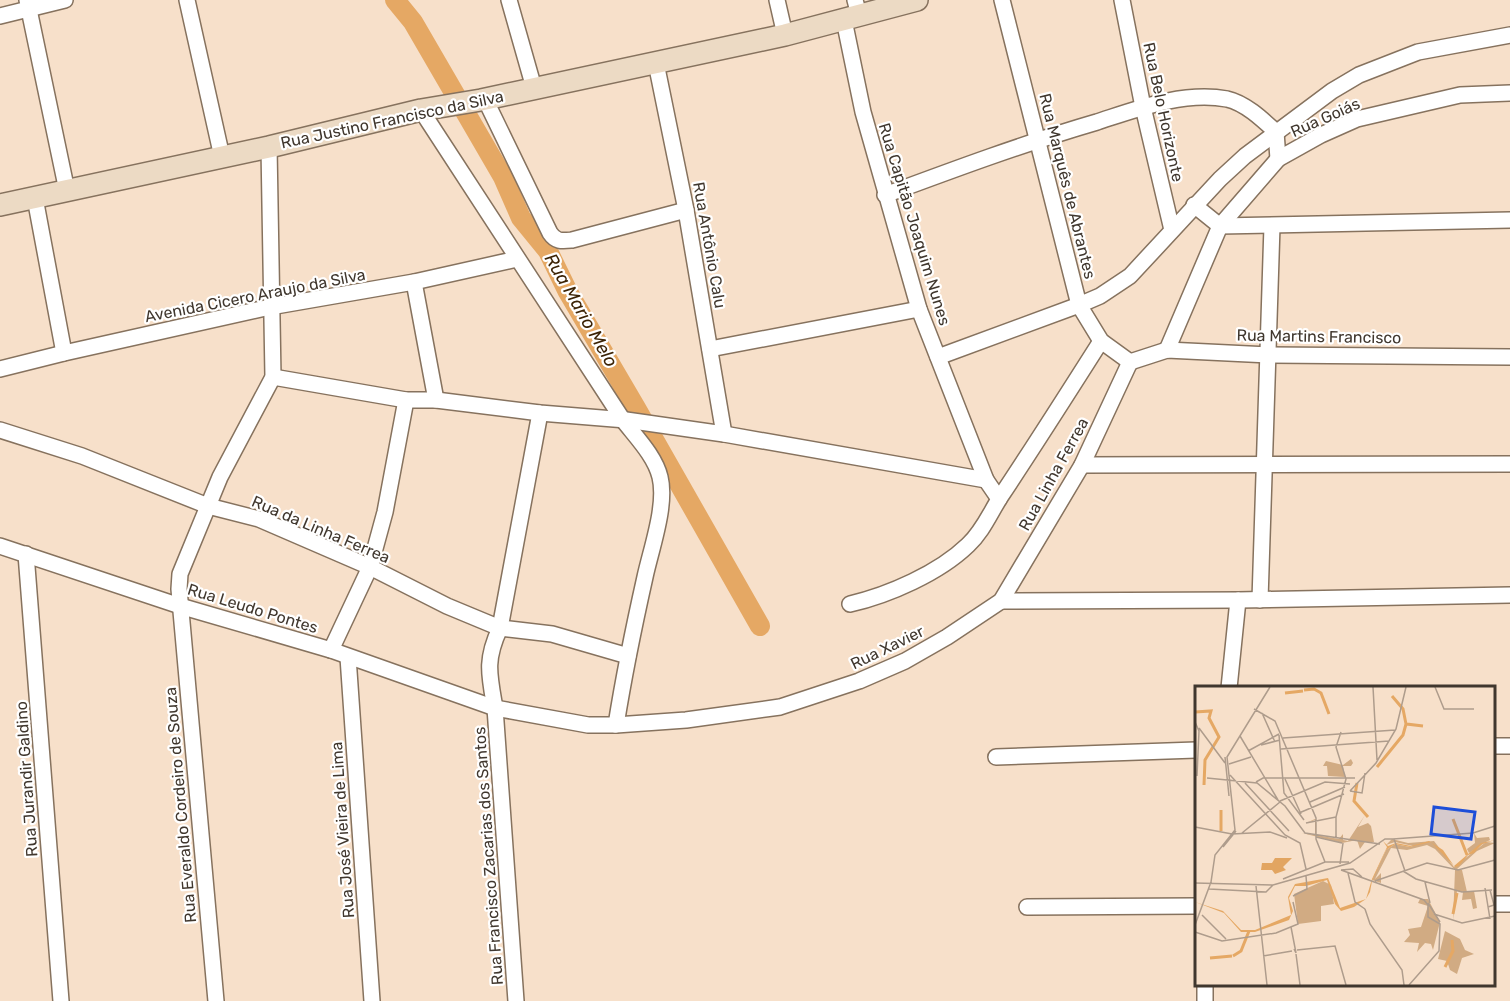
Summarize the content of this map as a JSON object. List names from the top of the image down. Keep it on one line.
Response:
{"streets":{"main road":["Rua Justino Francisco da Silva"],"street":["Rua Belo Horizonte","Rua Goiás","Rua Marquês de Abrantes","Rua Capitão Joaquim Nunes","Rua Antônio Calu","Avenida Cicero Araujo da Silva","Rua Martins Francisco","Rua Linha Ferrea","Rua da Linha Ferrea","Rua Leudo Pontes","Rua Xavier","Rua Jurandir Galdino","Rua Everaldo Cordeiro de Souza","Rua José Vieira de Lima","Rua Francisco Zacarias dos Santos"]},"crossings":[["Rua Belo Horizonte","Rua Goiás"],["Rua Goiás","Rua Marquês de Abrantes"],["Rua Goiás","Rua Capitão Joaquim Nunes"],["Rua Goiás","Rua Martins Francisco"],["Rua Justino Francisco da Silva","Rua Capitão Joaquim Nunes"],["Rua Justino Francisco da Silva","Rua Antônio Calu"],["Rua Marquês de Abrantes","Rua Martins Francisco"],["Rua Marquês de Abrantes","Rua Linha Ferrea"],["Rua Martins Francisco","Rua Linha Ferrea"],["Rua Linha Ferrea","Rua Xavier"],["Rua da Linha Ferrea","Rua Everaldo Cordeiro de Souza"],["Rua da Linha Ferrea","Rua Francisco Zacarias dos Santos"],["Rua Leudo Pontes","Rua Xavier"],["Rua Leudo Pontes","Rua Jurandir Galdino"],["Rua Leudo Pontes","Rua Everaldo Cordeiro de Souza"],["Rua Leudo Pontes","Rua José Vieira de Lima"],["Rua Leudo Pontes","Rua Francisco Zacarias dos Santos"]],"water":["Rua Mario Melo"]}
